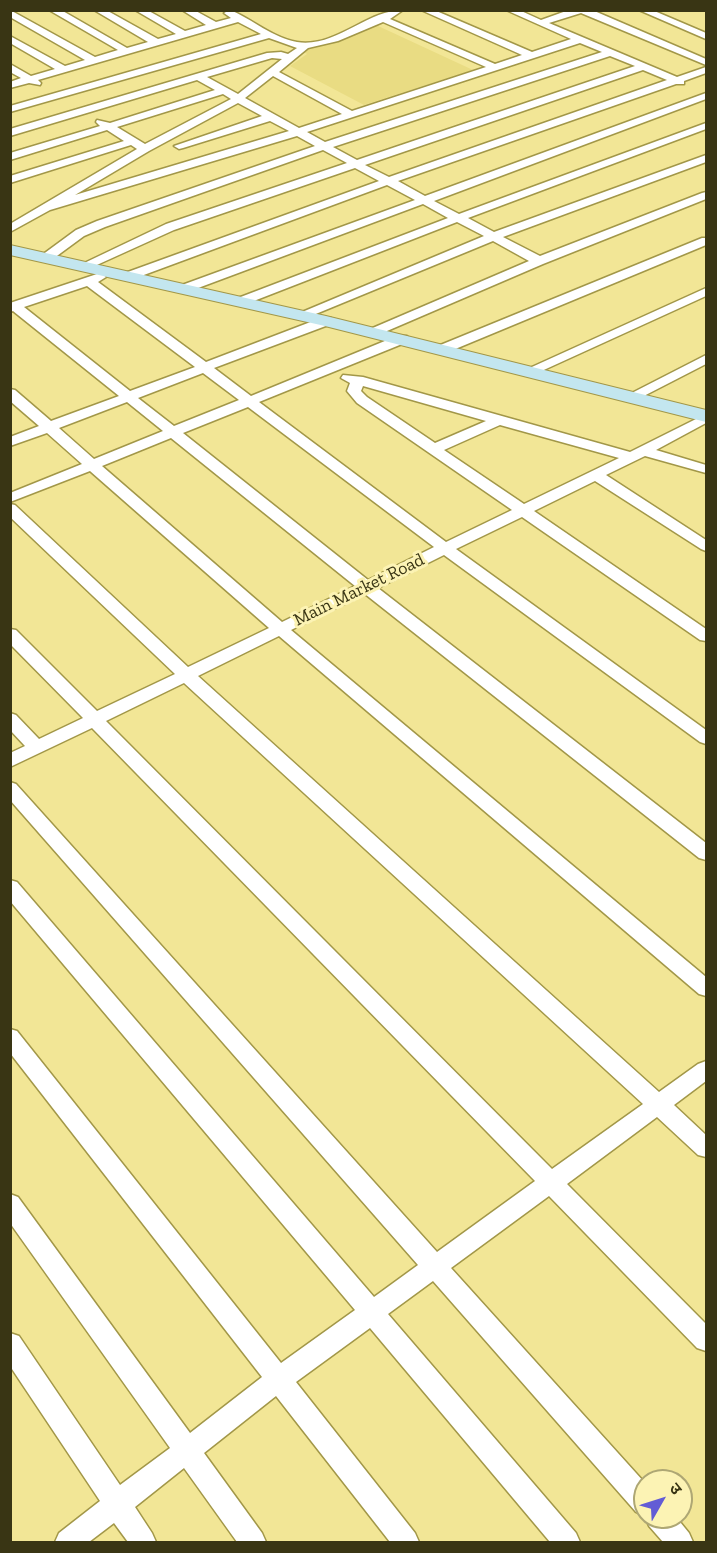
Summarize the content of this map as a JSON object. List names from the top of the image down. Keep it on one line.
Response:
{"streets":{"street":["Main Market Road"]},"north":"top right"}
